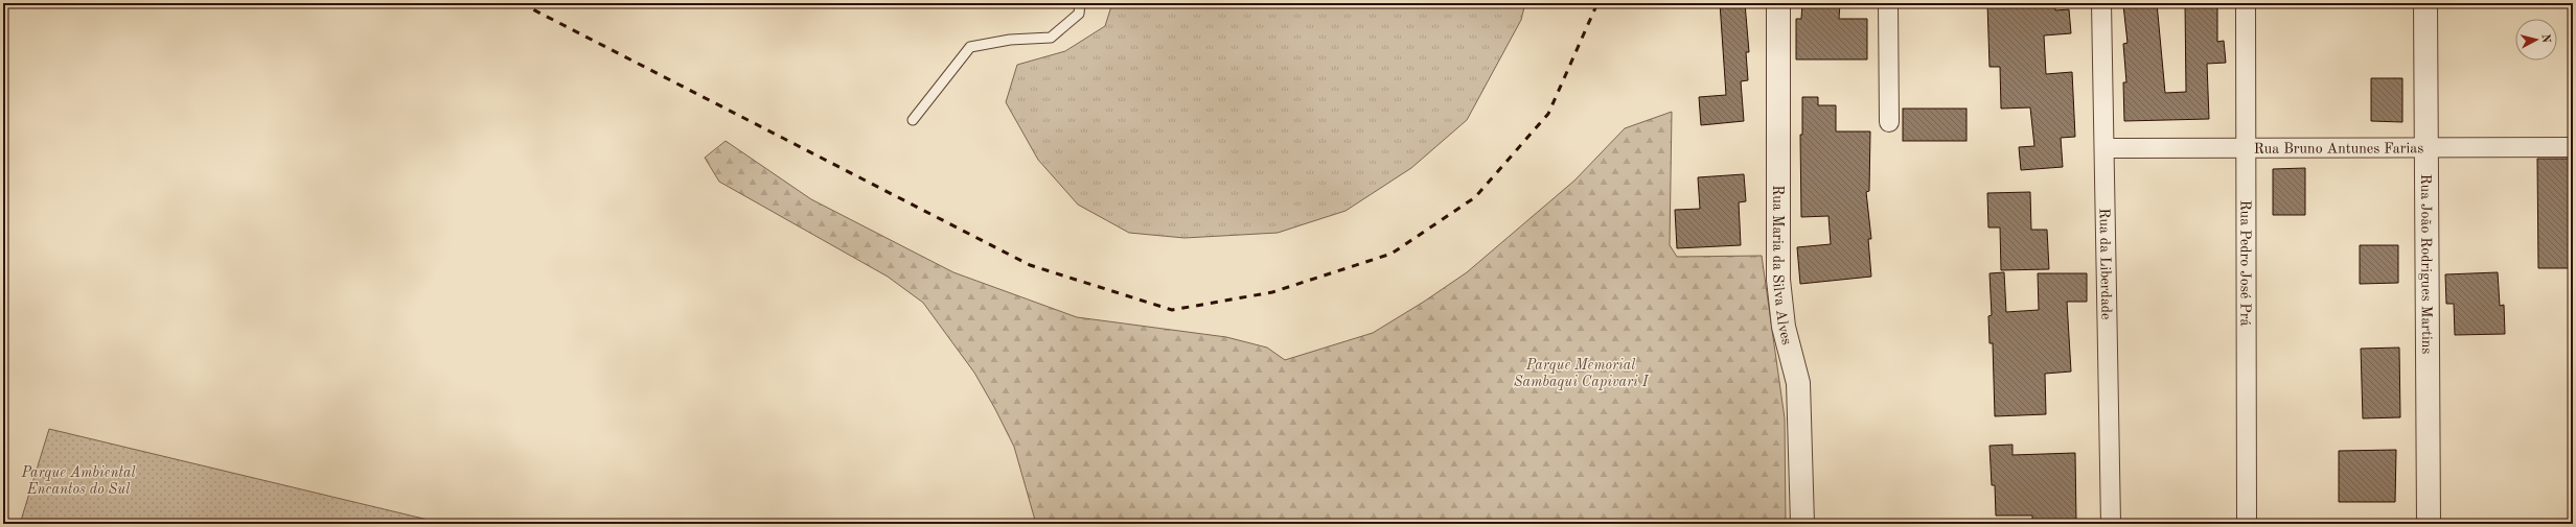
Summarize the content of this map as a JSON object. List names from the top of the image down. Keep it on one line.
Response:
{"streets":{"street":["Rua Bruno Antunes Farias","Rua Pedro José Prá","Rua João Rodrigues Martins","Rua Maria da Silva Alves","Rua da Liberdade"]},"crossings":[["Rua Bruno Antunes Farias","Rua Pedro José Prá"],["Rua Bruno Antunes Farias","Rua João Rodrigues Martins"],["Rua Bruno Antunes Farias","Rua da Liberdade"]],"parks":["Parque Memorial Sambaqui Capivari I","Parque Ambiental Encantos do Sul"],"north":"right"}
